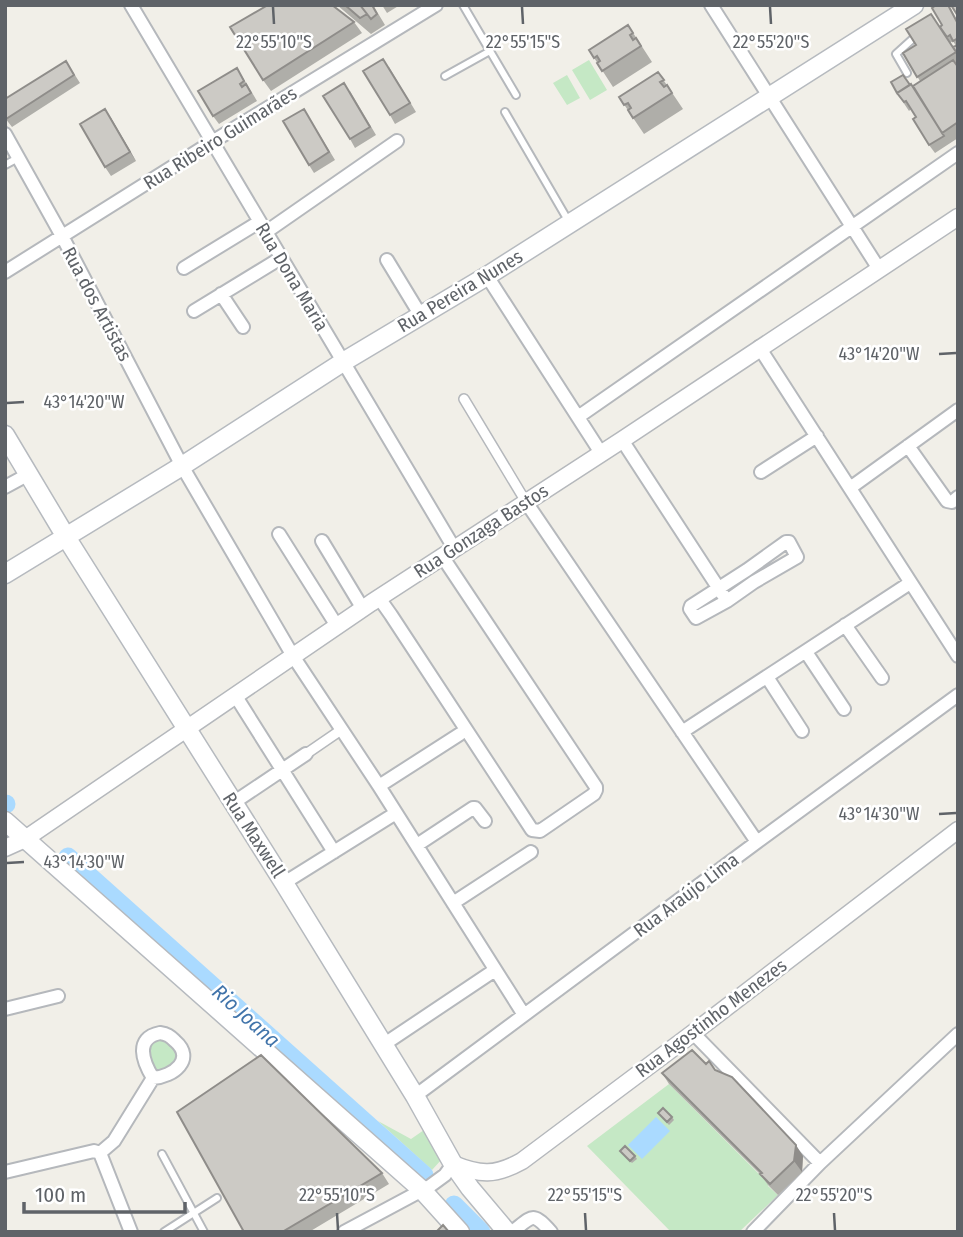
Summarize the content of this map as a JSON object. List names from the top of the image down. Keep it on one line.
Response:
{"streets":{"main road":["Rua Pereira Nunes","Rua Maxwell"],"street":["Rua Ribeiro Guimarães","Rua Dona Maria","Rua dos Artistas","Rua Gonzaga Bastos","Rua Araújo Lima","Rua Agostinho Menezes"]},"crossings":[["Rua Ribeiro Guimarães","Rua Dona Maria"],["Rua Ribeiro Guimarães","Rua dos Artistas"],["Rua Dona Maria","Rua Pereira Nunes"],["Rua Dona Maria","Rua Gonzaga Bastos"],["Rua Pereira Nunes","Rua dos Artistas"],["Rua Pereira Nunes","Rua Maxwell"],["Rua dos Artistas","Rua Gonzaga Bastos"],["Rua dos Artistas","Rua Araújo Lima"],["Rua Gonzaga Bastos","Rua Maxwell"],["Rua Maxwell","Rua Araújo Lima"],["Rua Maxwell","Rua Agostinho Menezes"]],"water":["Rio Joana"],"scale_bar":"100 m","coordinates":["22°55'10\"S","22°55'15\"S","22°55'20\"S","43°14'20\"W","43°14'30\"W"]}
